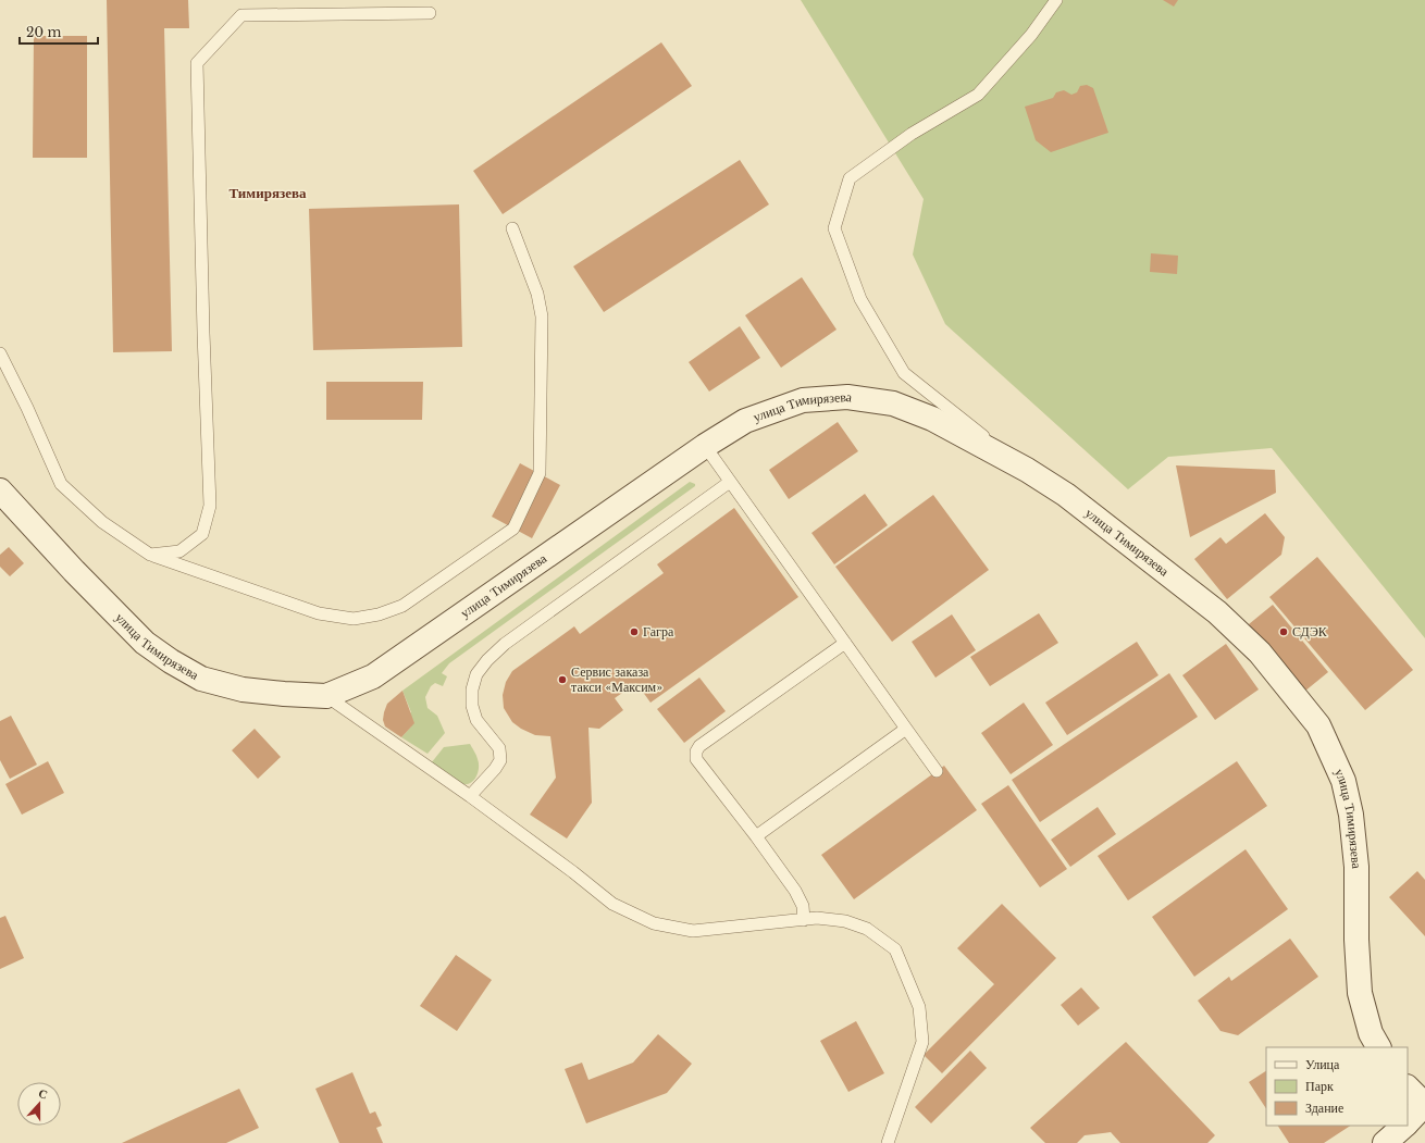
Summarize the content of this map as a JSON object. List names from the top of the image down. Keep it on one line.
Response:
{"streets":{"street":["улица Тимирязева"]},"districts":["Тимирязева"],"places":["Гагра","СДЭК","Сервис заказа такси «Максим»"],"legend":["Улица","Парк","Здание"],"scale_bar":"20 m","north":"top"}
